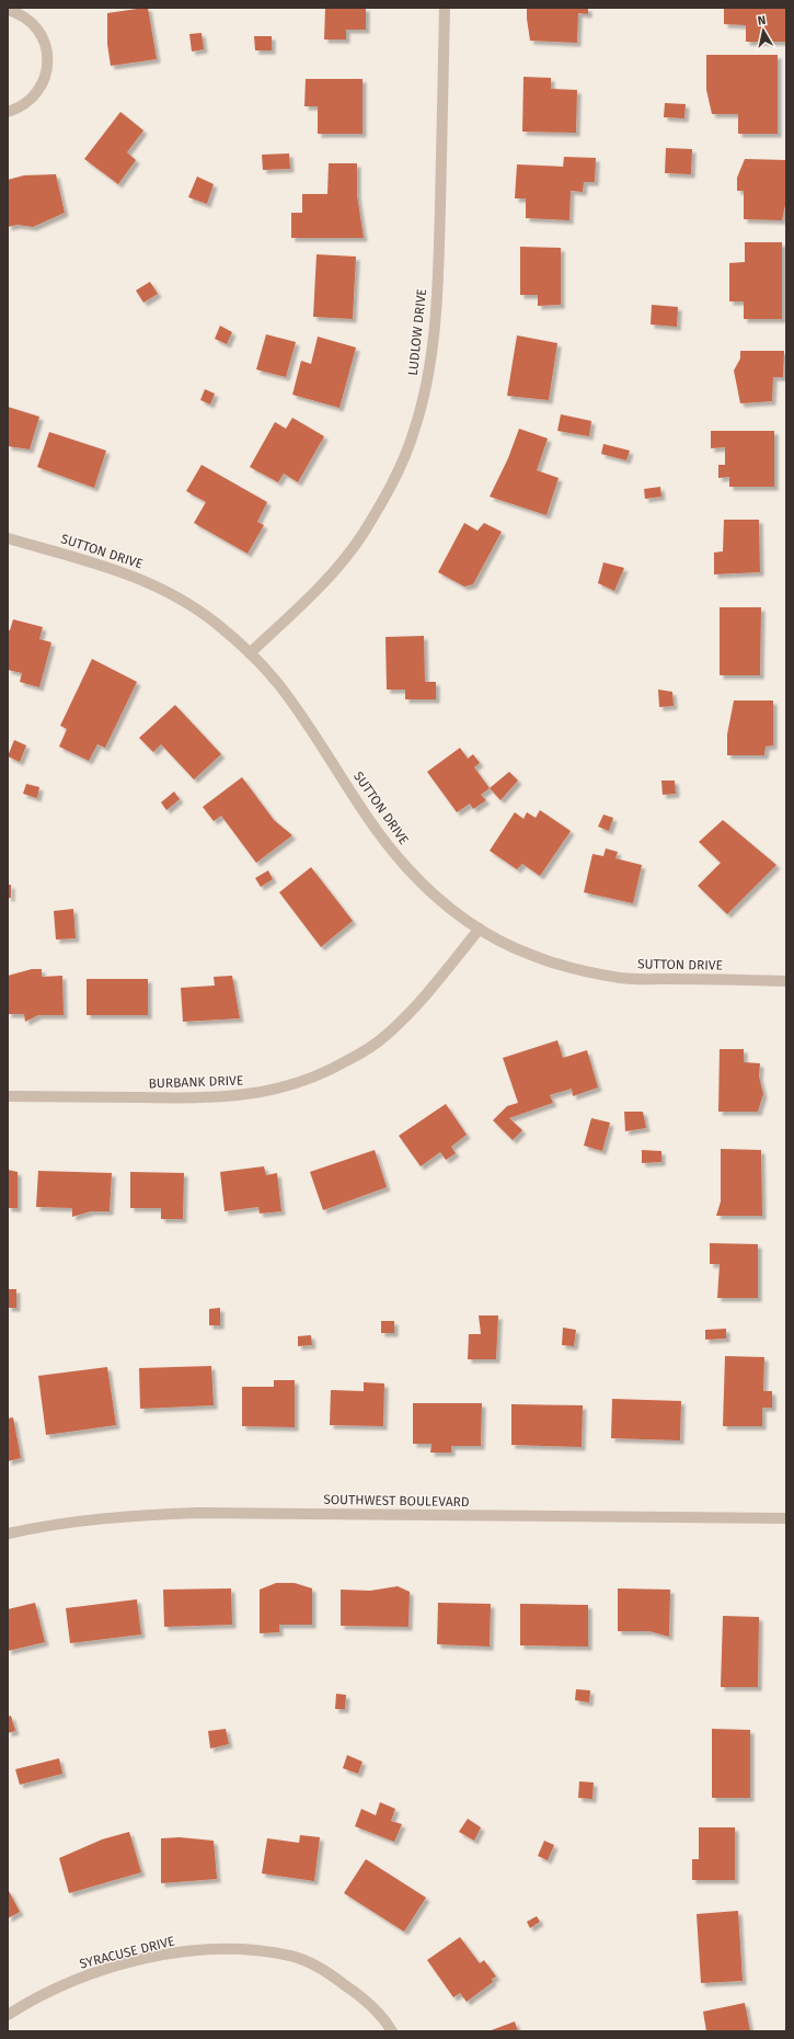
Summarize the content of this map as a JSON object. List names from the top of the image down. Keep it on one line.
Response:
{"streets":{"street":["LUDLOW DRIVE","SUTTON DRIVE","BURBANK DRIVE","SOUTHWEST BOULEVARD","SYRACUSE DRIVE"]},"crossings":[["LUDLOW DRIVE","SUTTON DRIVE"],["SUTTON DRIVE","BURBANK DRIVE"]],"north":"top"}
